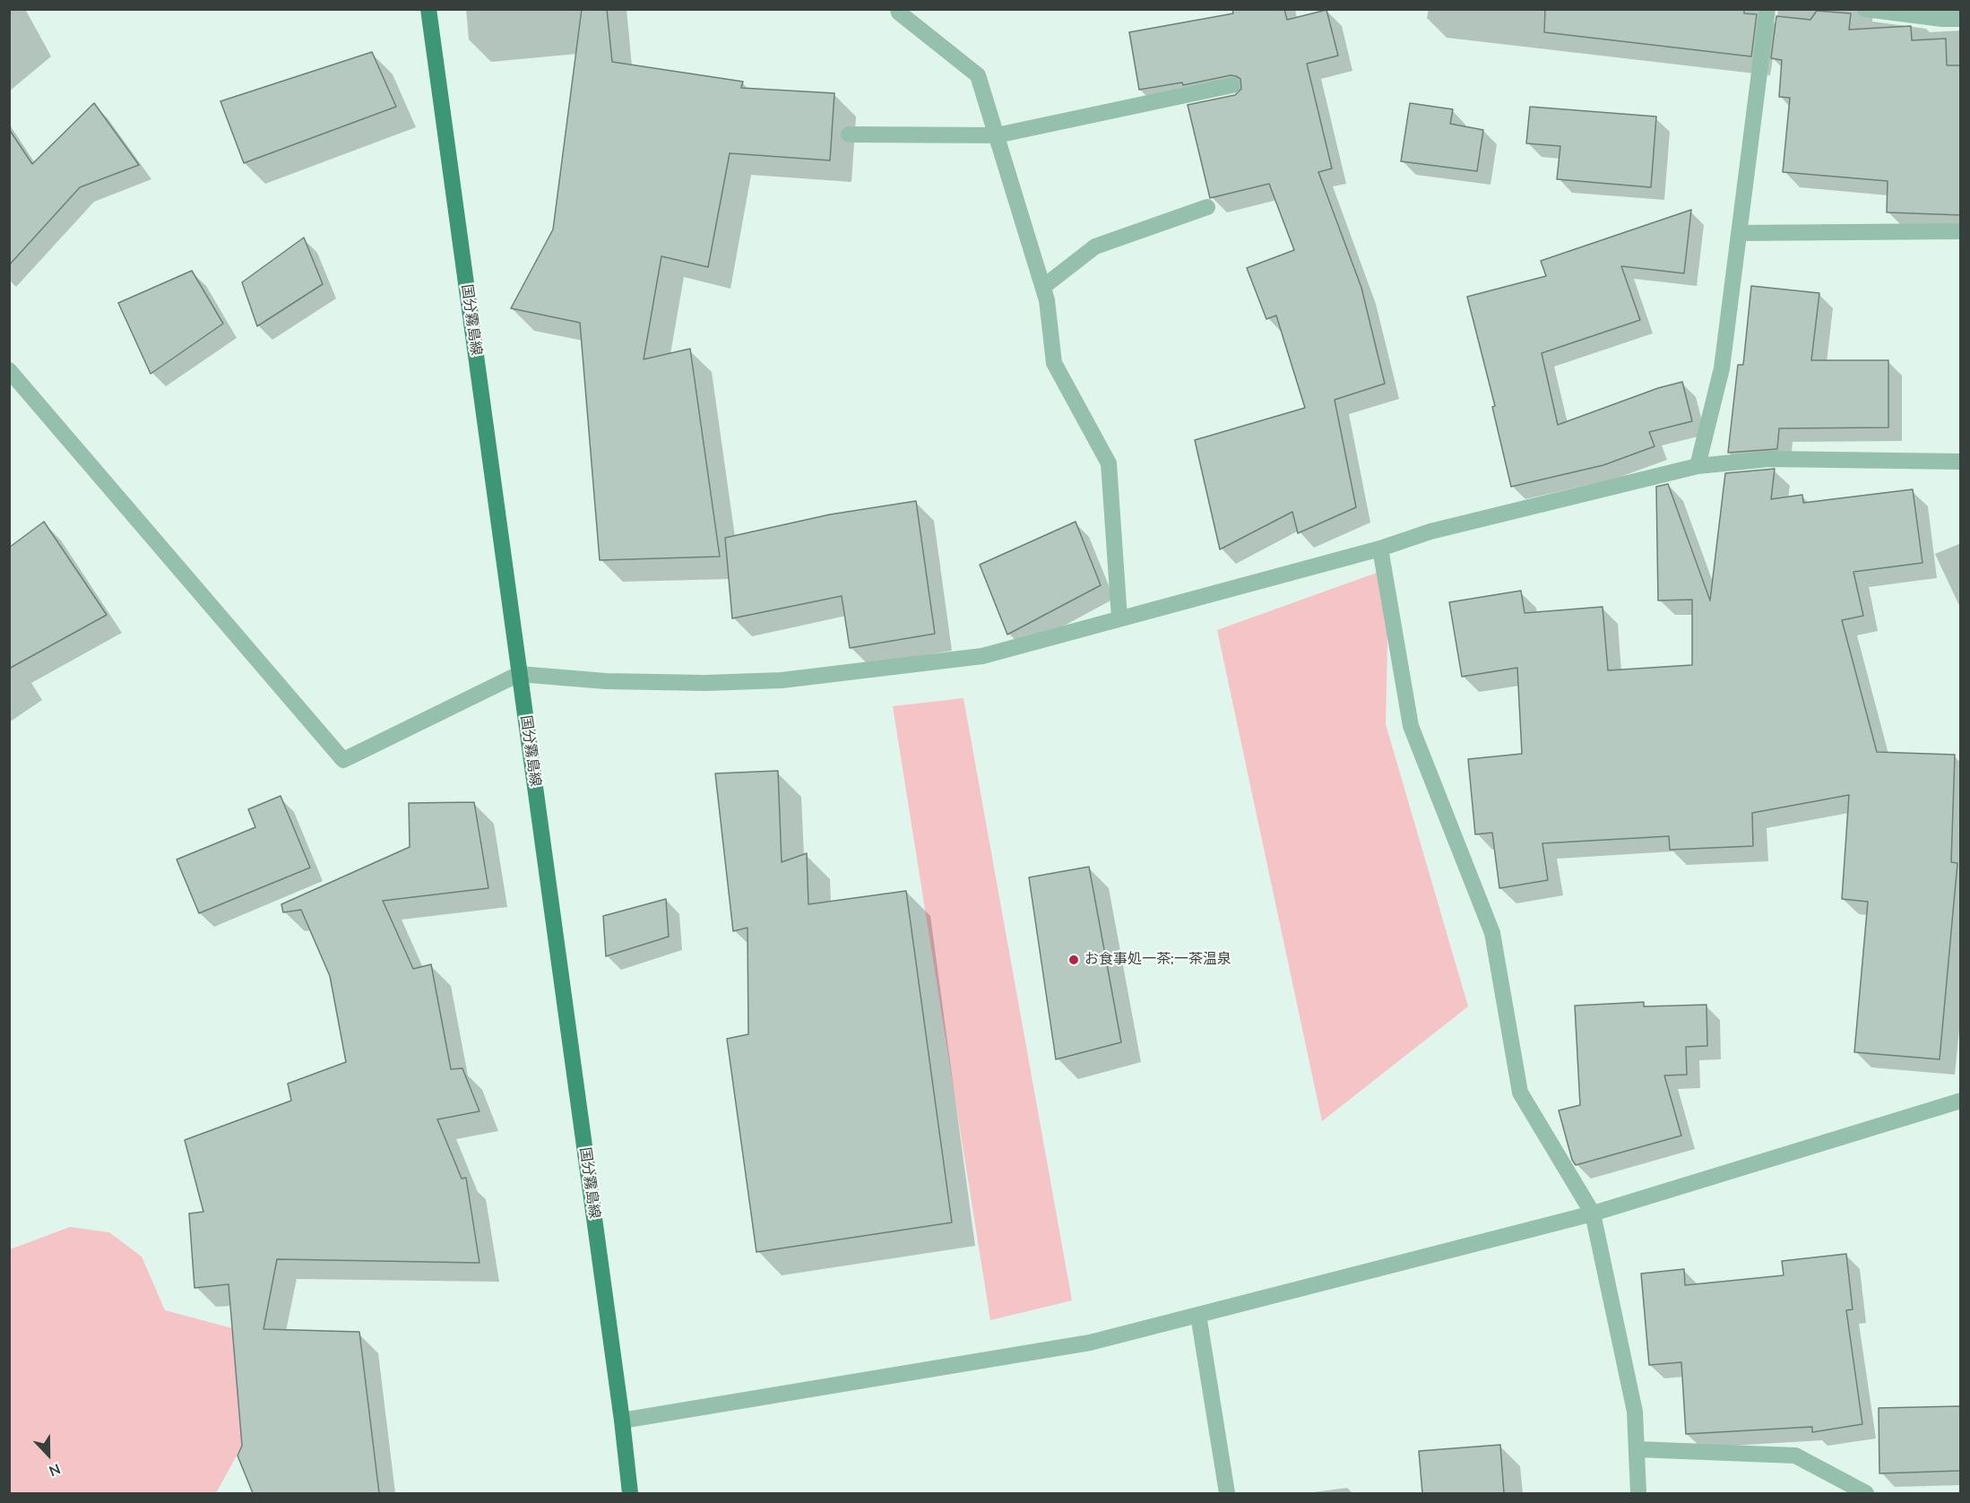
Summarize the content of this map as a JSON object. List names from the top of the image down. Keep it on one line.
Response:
{"streets":{"main road":["国分霧島線"]},"places":["お食事処一茶;一茶温泉"],"north":"bottom"}
